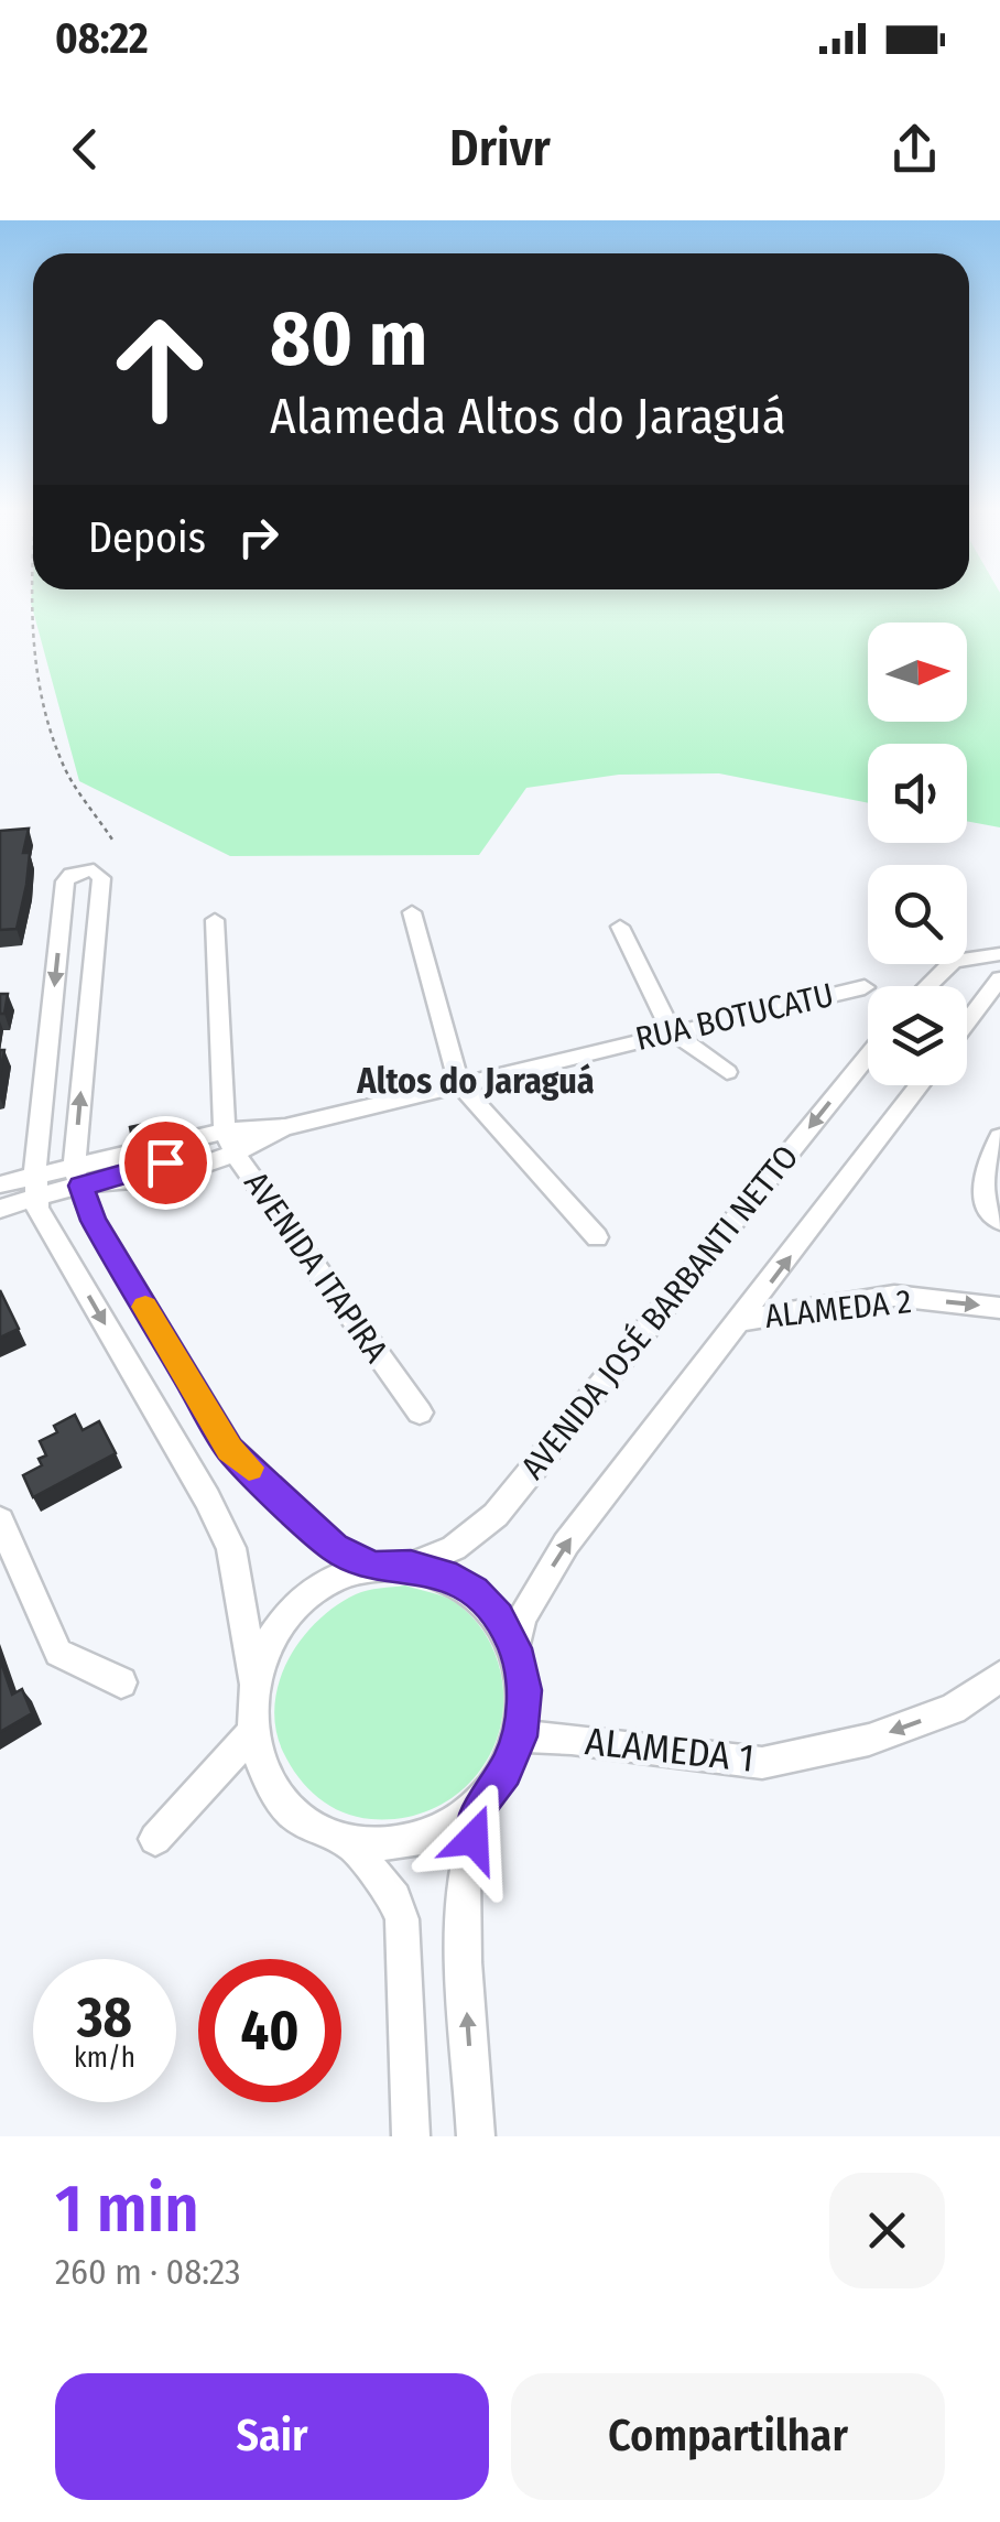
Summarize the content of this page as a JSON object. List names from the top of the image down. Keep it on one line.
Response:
{"streets":{"street":["RUA BOTUCATU","AVENIDA ITAPIRA","ALAMEDA 2","AVENIDA JOSÉ BARBANTI NETTO","ALAMEDA 1"]},"crossings":[["RUA BOTUCATU","AVENIDA ITAPIRA"],["ALAMEDA 2","AVENIDA JOSÉ BARBANTI NETTO"],["AVENIDA JOSÉ BARBANTI NETTO","ALAMEDA 1"]],"one_way":["ALAMEDA 2","ALAMEDA 1"],"districts":["Altos do Jaraguá"],"north":"right","page":{"status":"08:22","header":"Drivr","turn":["80 m","Alameda Altos do Jaraguá"],"then":"Depois","speed":"38 km/h","limit":"40","heading":["1 min","260 m · 08:23"],"buttons":["Sair","Compartilhar"]}}
